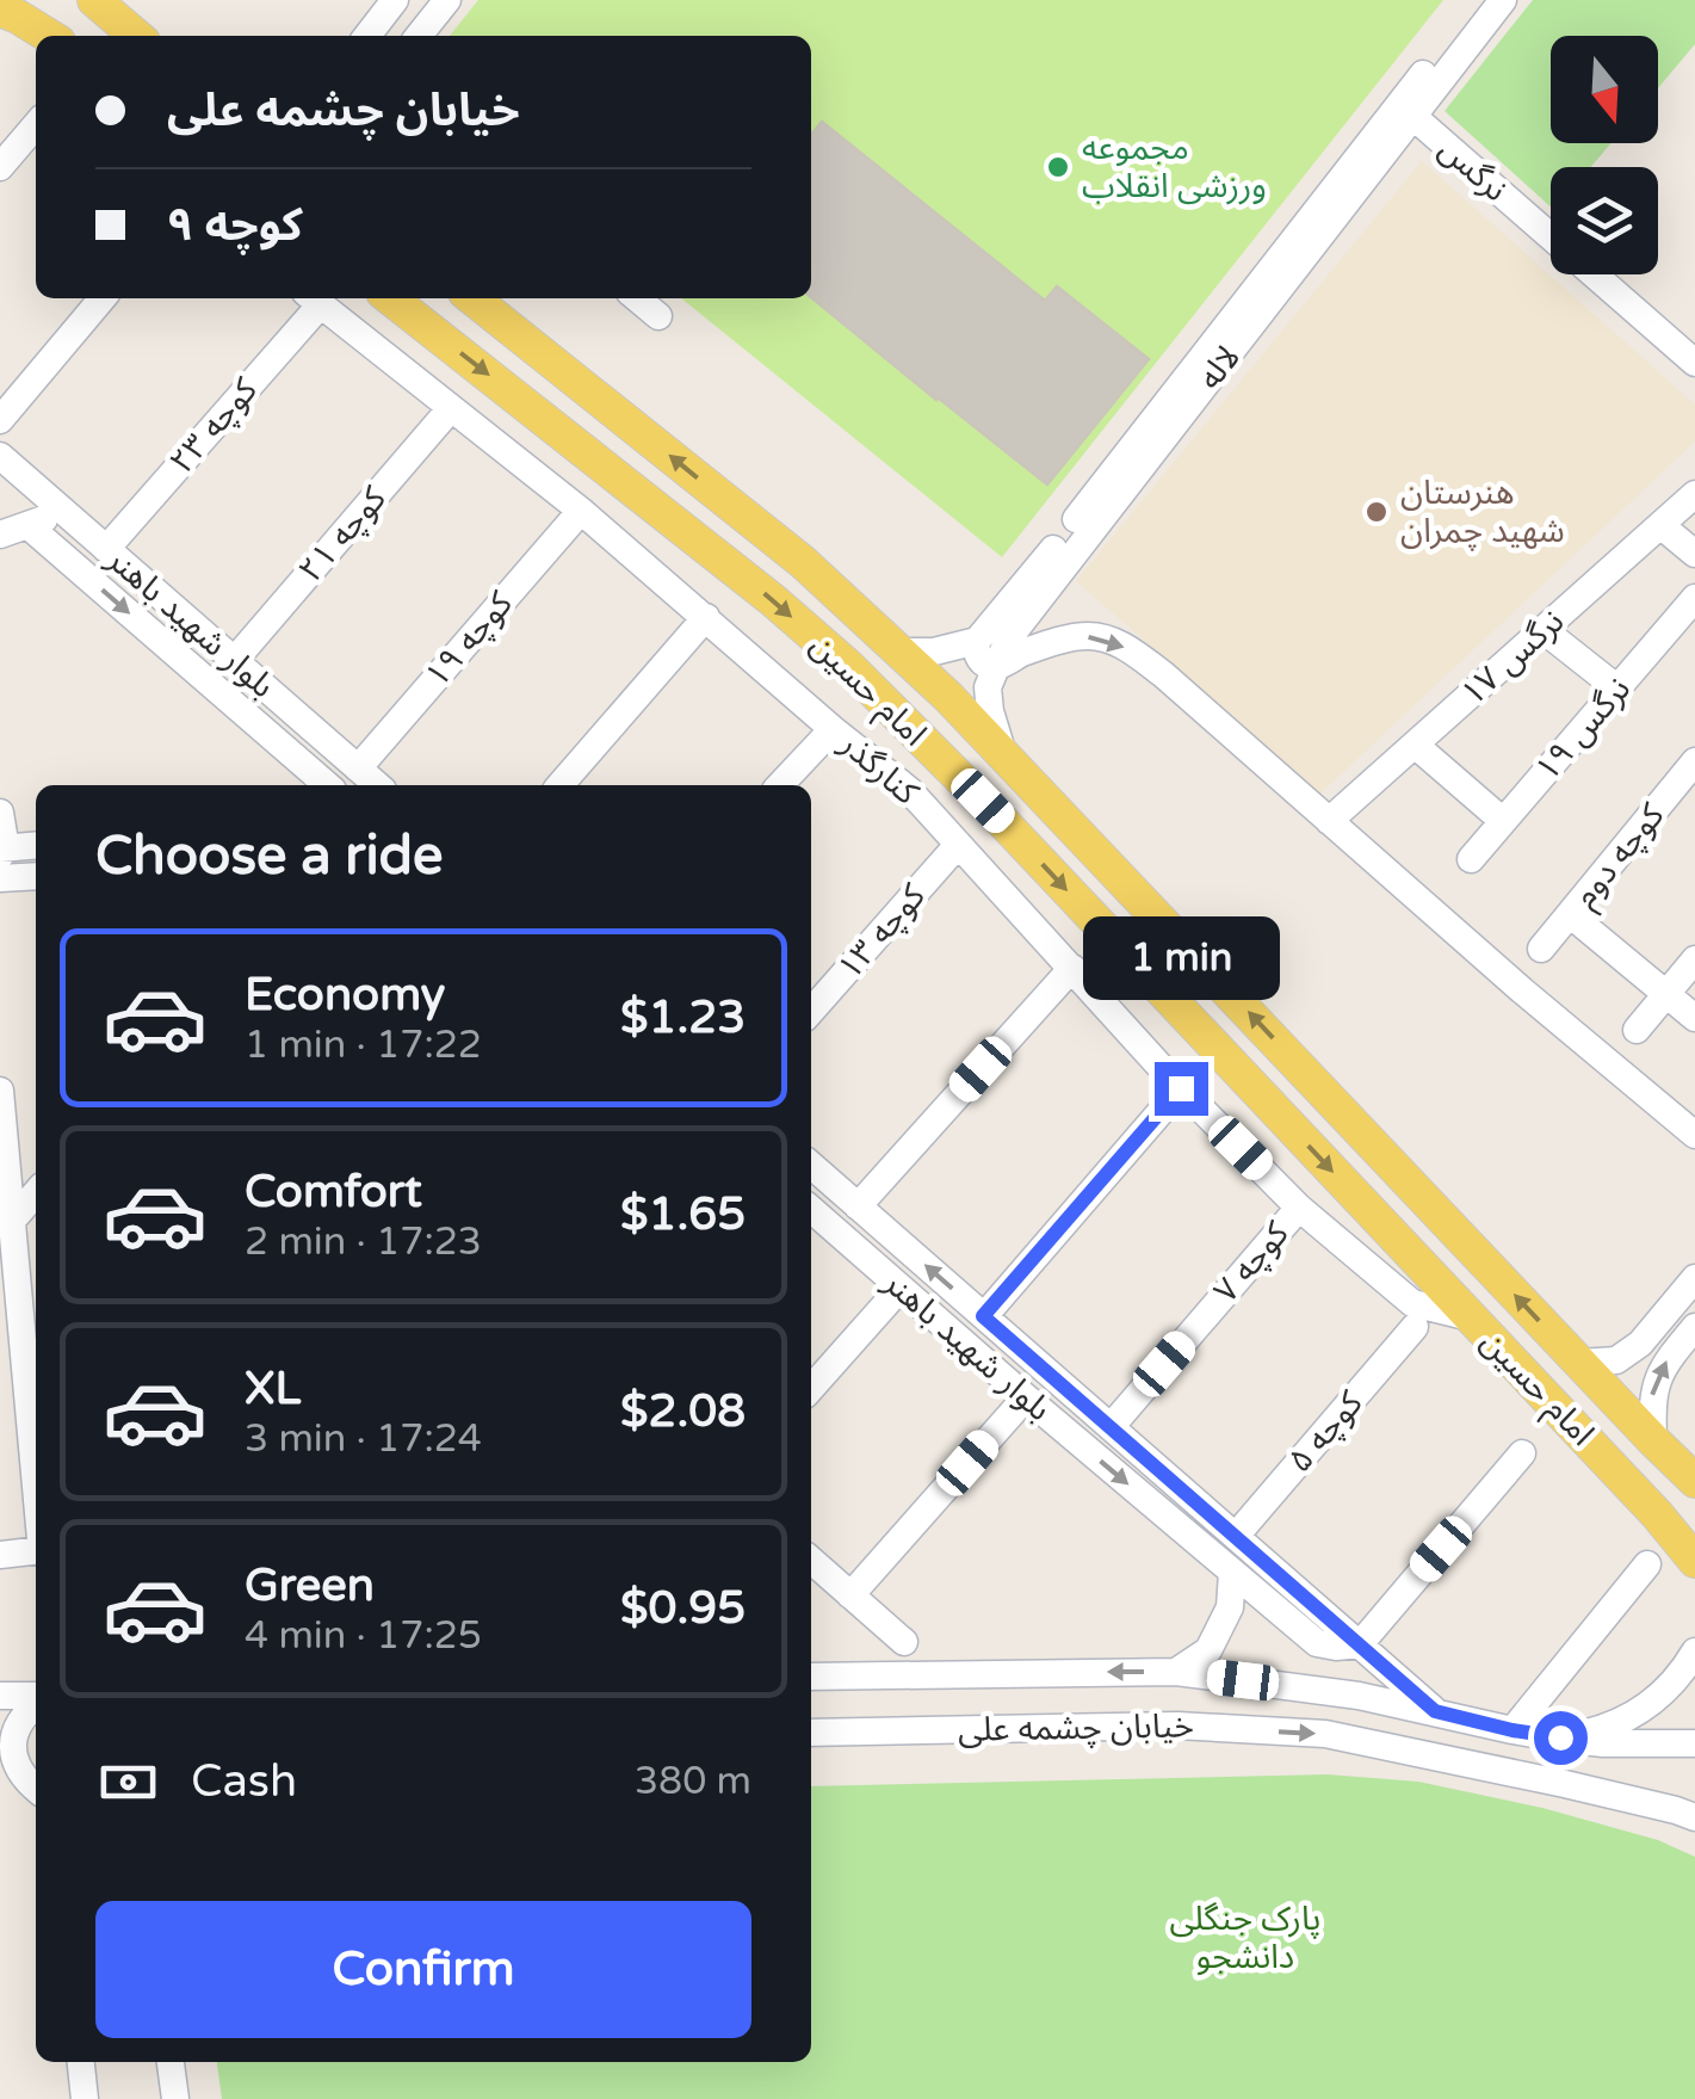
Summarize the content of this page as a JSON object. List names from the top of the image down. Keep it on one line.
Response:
{"streets":{"main road":["امام حسین"],"street":["نرگس","لاله","کوچه ۲۳","کوچه ۲۱","بلوار شهید باهنر","کوچه ۱۹","نرگس ۱۷","نرگس ۱۹","کنارگذر","کوچه دوم","کوچه ۱۳","کوچه ۷","کوچه ۵","خیابان چشمه علی"]},"crossings":[["نرگس","لاله"],["لاله","امام حسین"],["کوچه ۲۳","بلوار شهید باهنر"],["کوچه ۲۱","بلوار شهید باهنر"],["کوچه ۲۱","کنارگذر"],["بلوار شهید باهنر","کوچه ۱۹"],["بلوار شهید باهنر","کوچه ۷"],["بلوار شهید باهنر","کوچه ۵"],["بلوار شهید باهنر","خیابان چشمه علی"],["کوچه ۱۹","کنارگذر"],["امام حسین","کنارگذر"],["کنارگذر","کوچه ۱۳"],["کنارگذر","کوچه ۷"]],"parks":["پارک جنگلی دانشجو"],"places":["مجموعه ورزشی انقلاب","هنرستان شهید چمران"],"north":"bottom","page":{"banner":["خیابان چشمه علی","کوچه ۹"],"heading":"Choose a ride","bubble":"1 min","list":[{"name":"Economy","note":"1 min · 17:22","value":"$1.23"},{"name":"Comfort","note":"2 min · 17:23","value":"$1.65"},{"name":"XL","note":"3 min · 17:24","value":"$2.08"},{"name":"Green","note":"4 min · 17:25","value":"$0.95"}],"pay":["Cash","380 m"],"buttons":"Confirm"}}
